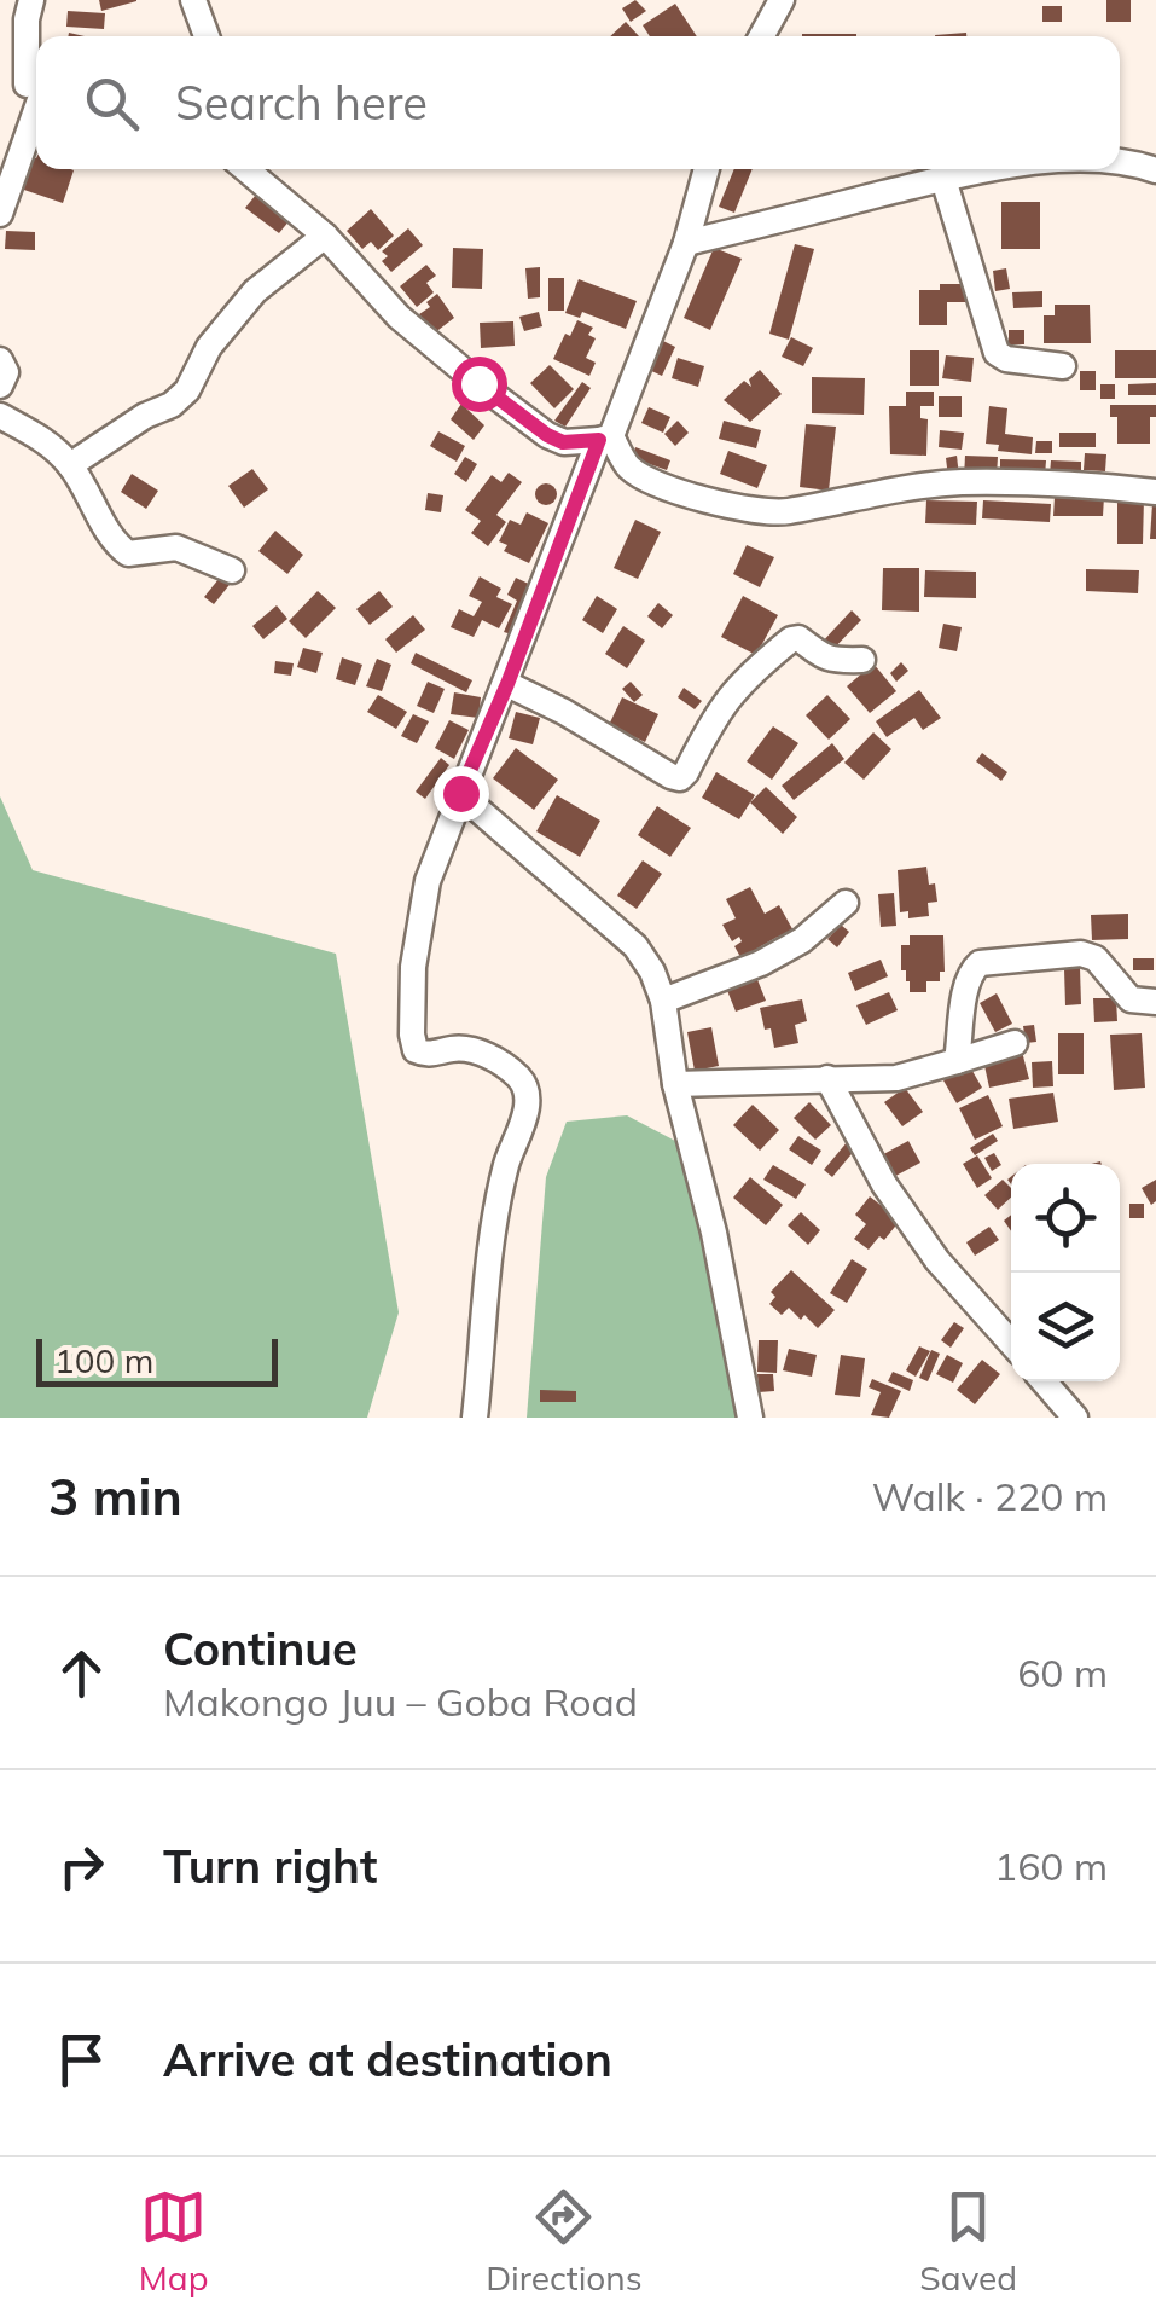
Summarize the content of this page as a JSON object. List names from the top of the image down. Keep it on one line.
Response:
{"scale_bar":"100 m","page":{"search":"Search here","scale":"100 m","heading":["3 min","Walk · 220 m"],"list":[["Continue","Makongo Juu – Goba Road","60 m"],["Turn right","160 m"],"Arrive at destination"],"nav":["Map","Directions","Saved"]}}
